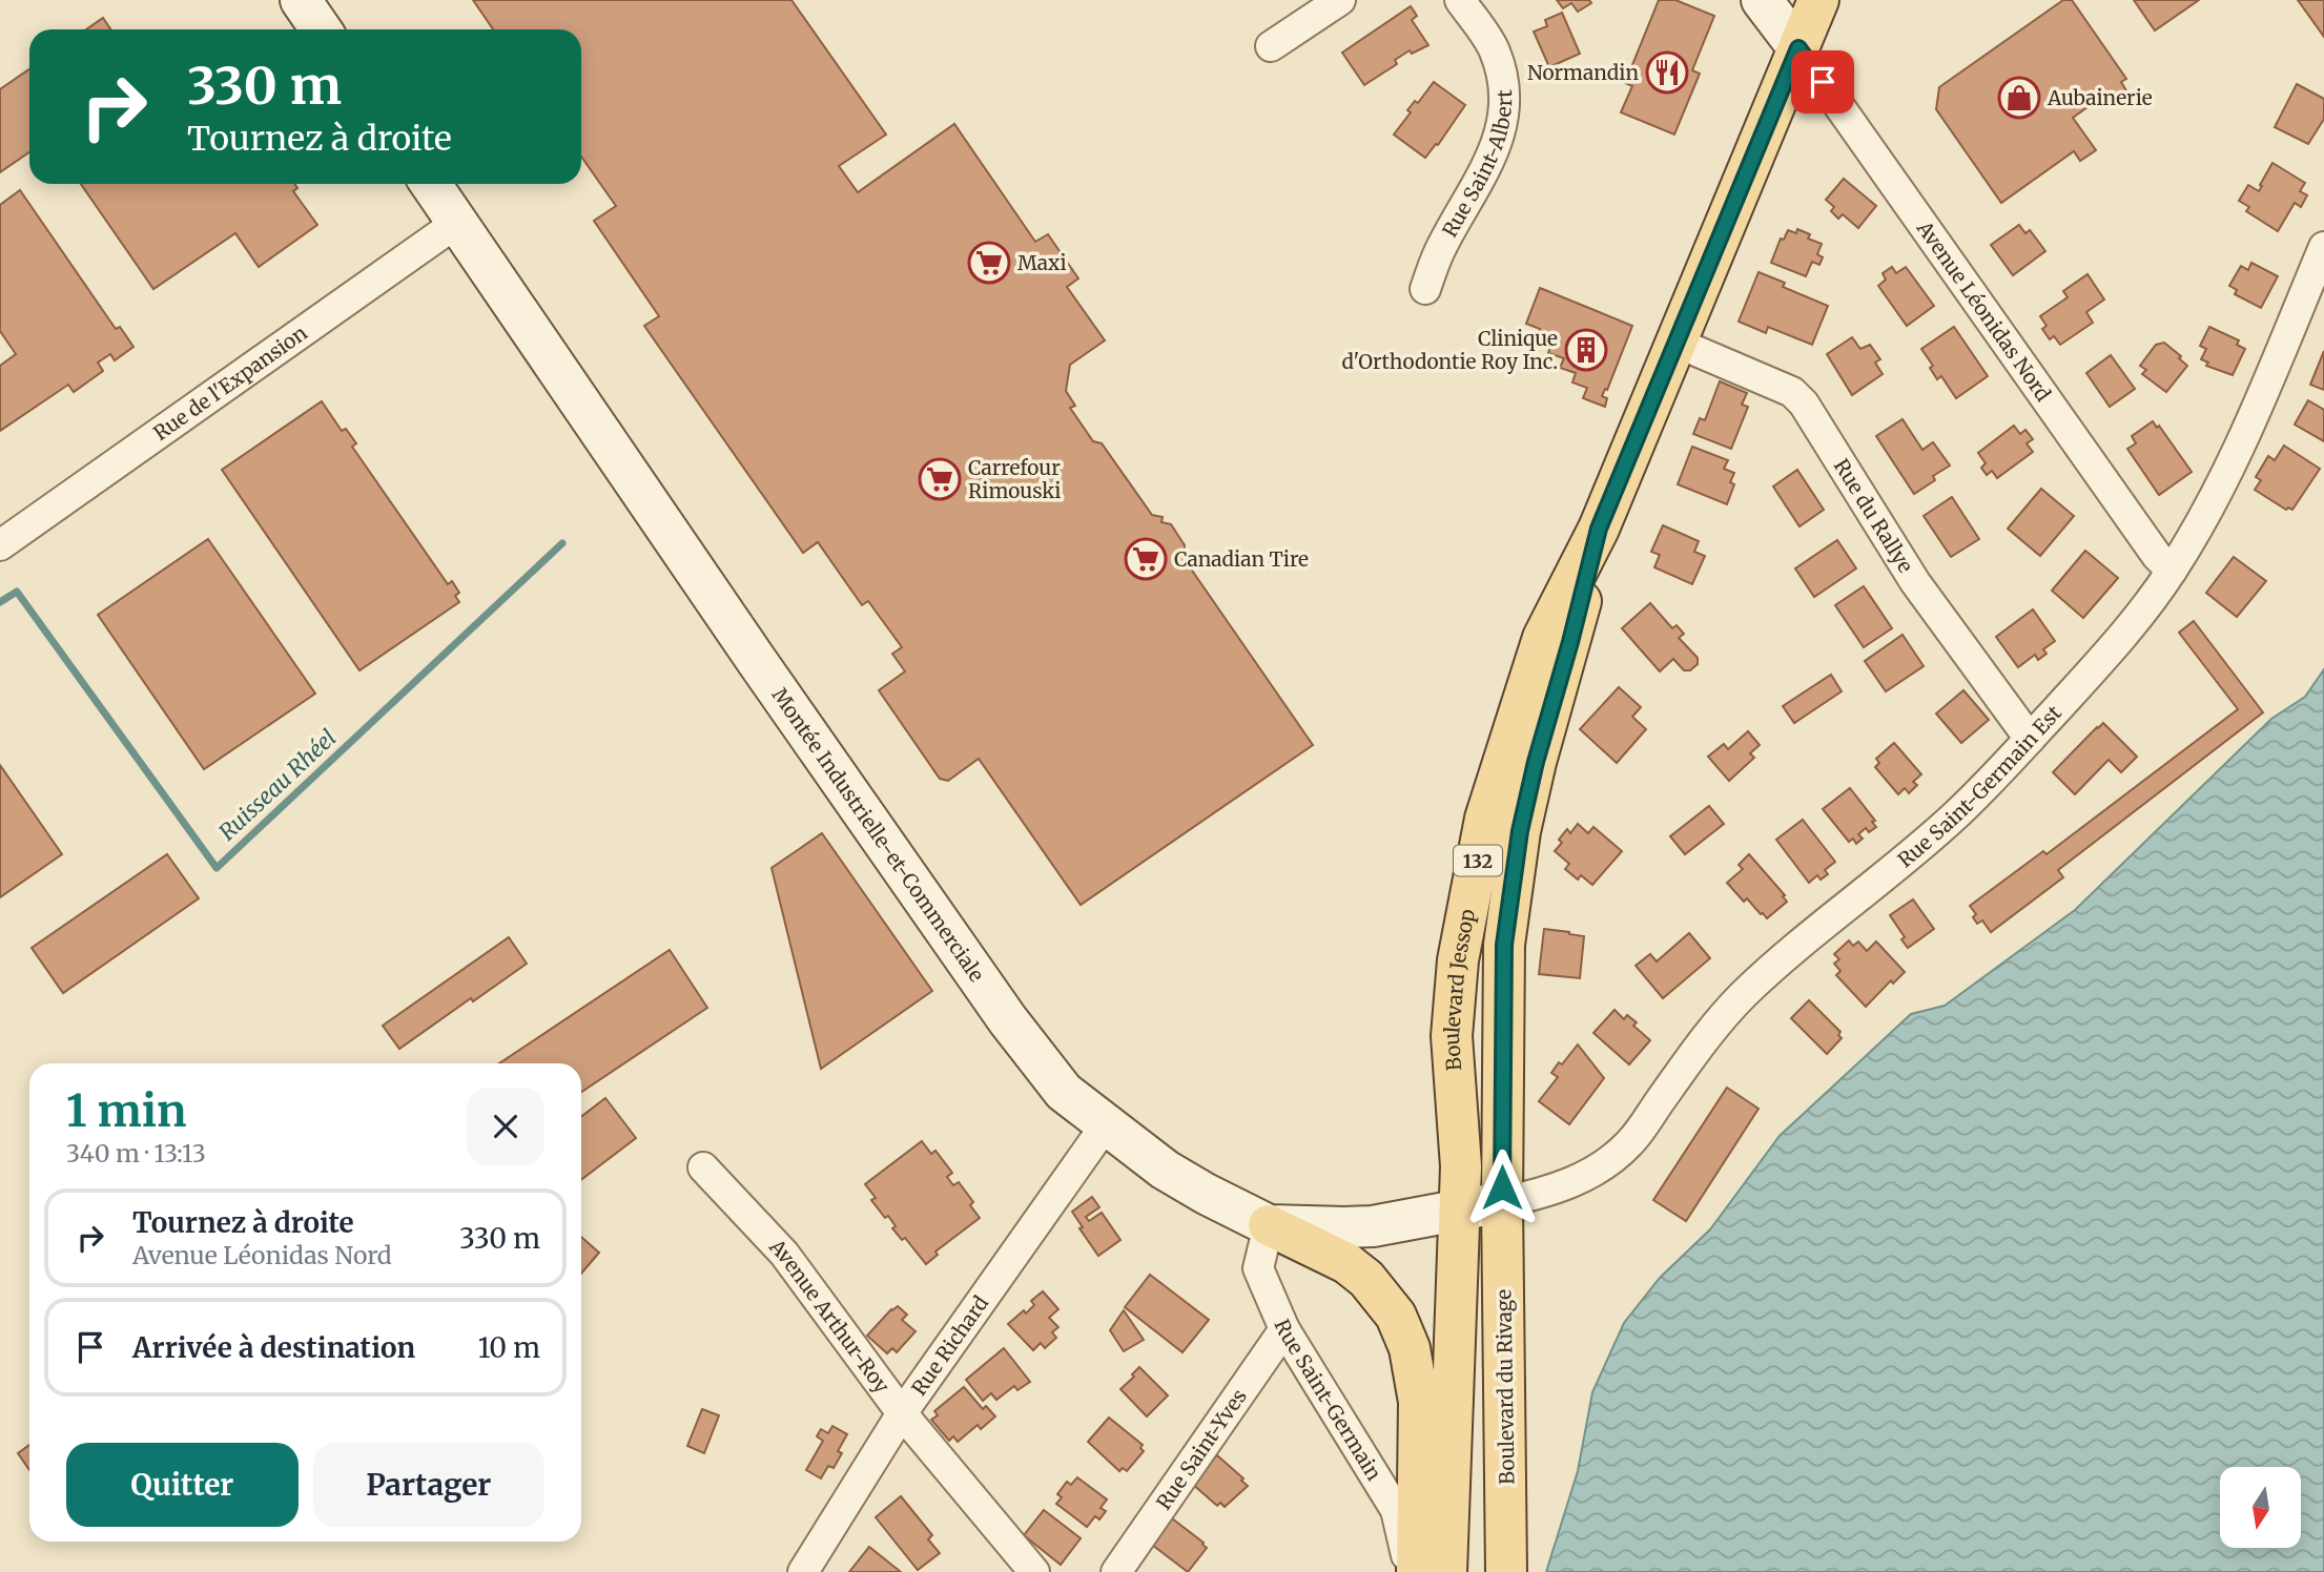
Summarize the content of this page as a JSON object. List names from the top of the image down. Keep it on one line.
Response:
{"streets":{"main road":["Montée Industrielle-et-Commerciale","132","Boulevard Jessop","Boulevard du Rivage"],"street":["Rue Saint-Albert","Avenue Léonidas Nord","Rue de l'Expansion","Rue du Rallye","Rue Saint-Germain Est","Avenue Arthur-Roy","Rue Richard","Rue Saint-Germain","Rue Saint-Yves"]},"crossings":[["Avenue Léonidas Nord","Rue Saint-Germain Est"],["Avenue Léonidas Nord","Boulevard Jessop"],["Rue de l'Expansion","Montée Industrielle-et-Commerciale"],["Rue du Rallye","Rue Saint-Germain Est"],["Rue du Rallye","Boulevard Jessop"],["Rue Saint-Germain Est","Montée Industrielle-et-Commerciale"],["Rue Saint-Germain Est","Boulevard Jessop"],["Rue Saint-Germain Est","Boulevard du Rivage"],["Montée Industrielle-et-Commerciale","132"],["Montée Industrielle-et-Commerciale","Boulevard Jessop"],["Montée Industrielle-et-Commerciale","Rue Richard"],["Montée Industrielle-et-Commerciale","Boulevard du Rivage"],["Montée Industrielle-et-Commerciale","Rue Saint-Germain"],["132","Boulevard Jessop"],["Boulevard Jessop","Boulevard du Rivage"],["Avenue Arthur-Roy","Rue Richard"],["Rue Saint-Germain","Rue Saint-Yves"]],"water":["Ruisseau Rhéel"],"places":{"restaurant":["Normandin"],"shop":["Aubainerie"],"supermarket":["Maxi","Carrefour Rimouski","Canadian Tire"],"building":["Clinique d'Orthodontie Roy Inc."]},"north":"bottom","page":{"turn":["330 m","Tournez à droite"],"heading":["1 min","340 m · 13:13"],"list":[{"name":"Tournez à droite","note":"Avenue Léonidas Nord","value":"330 m"},{"name":"Arrivée à destination","value":"10 m"}],"buttons":["Quitter","Partager"]}}
